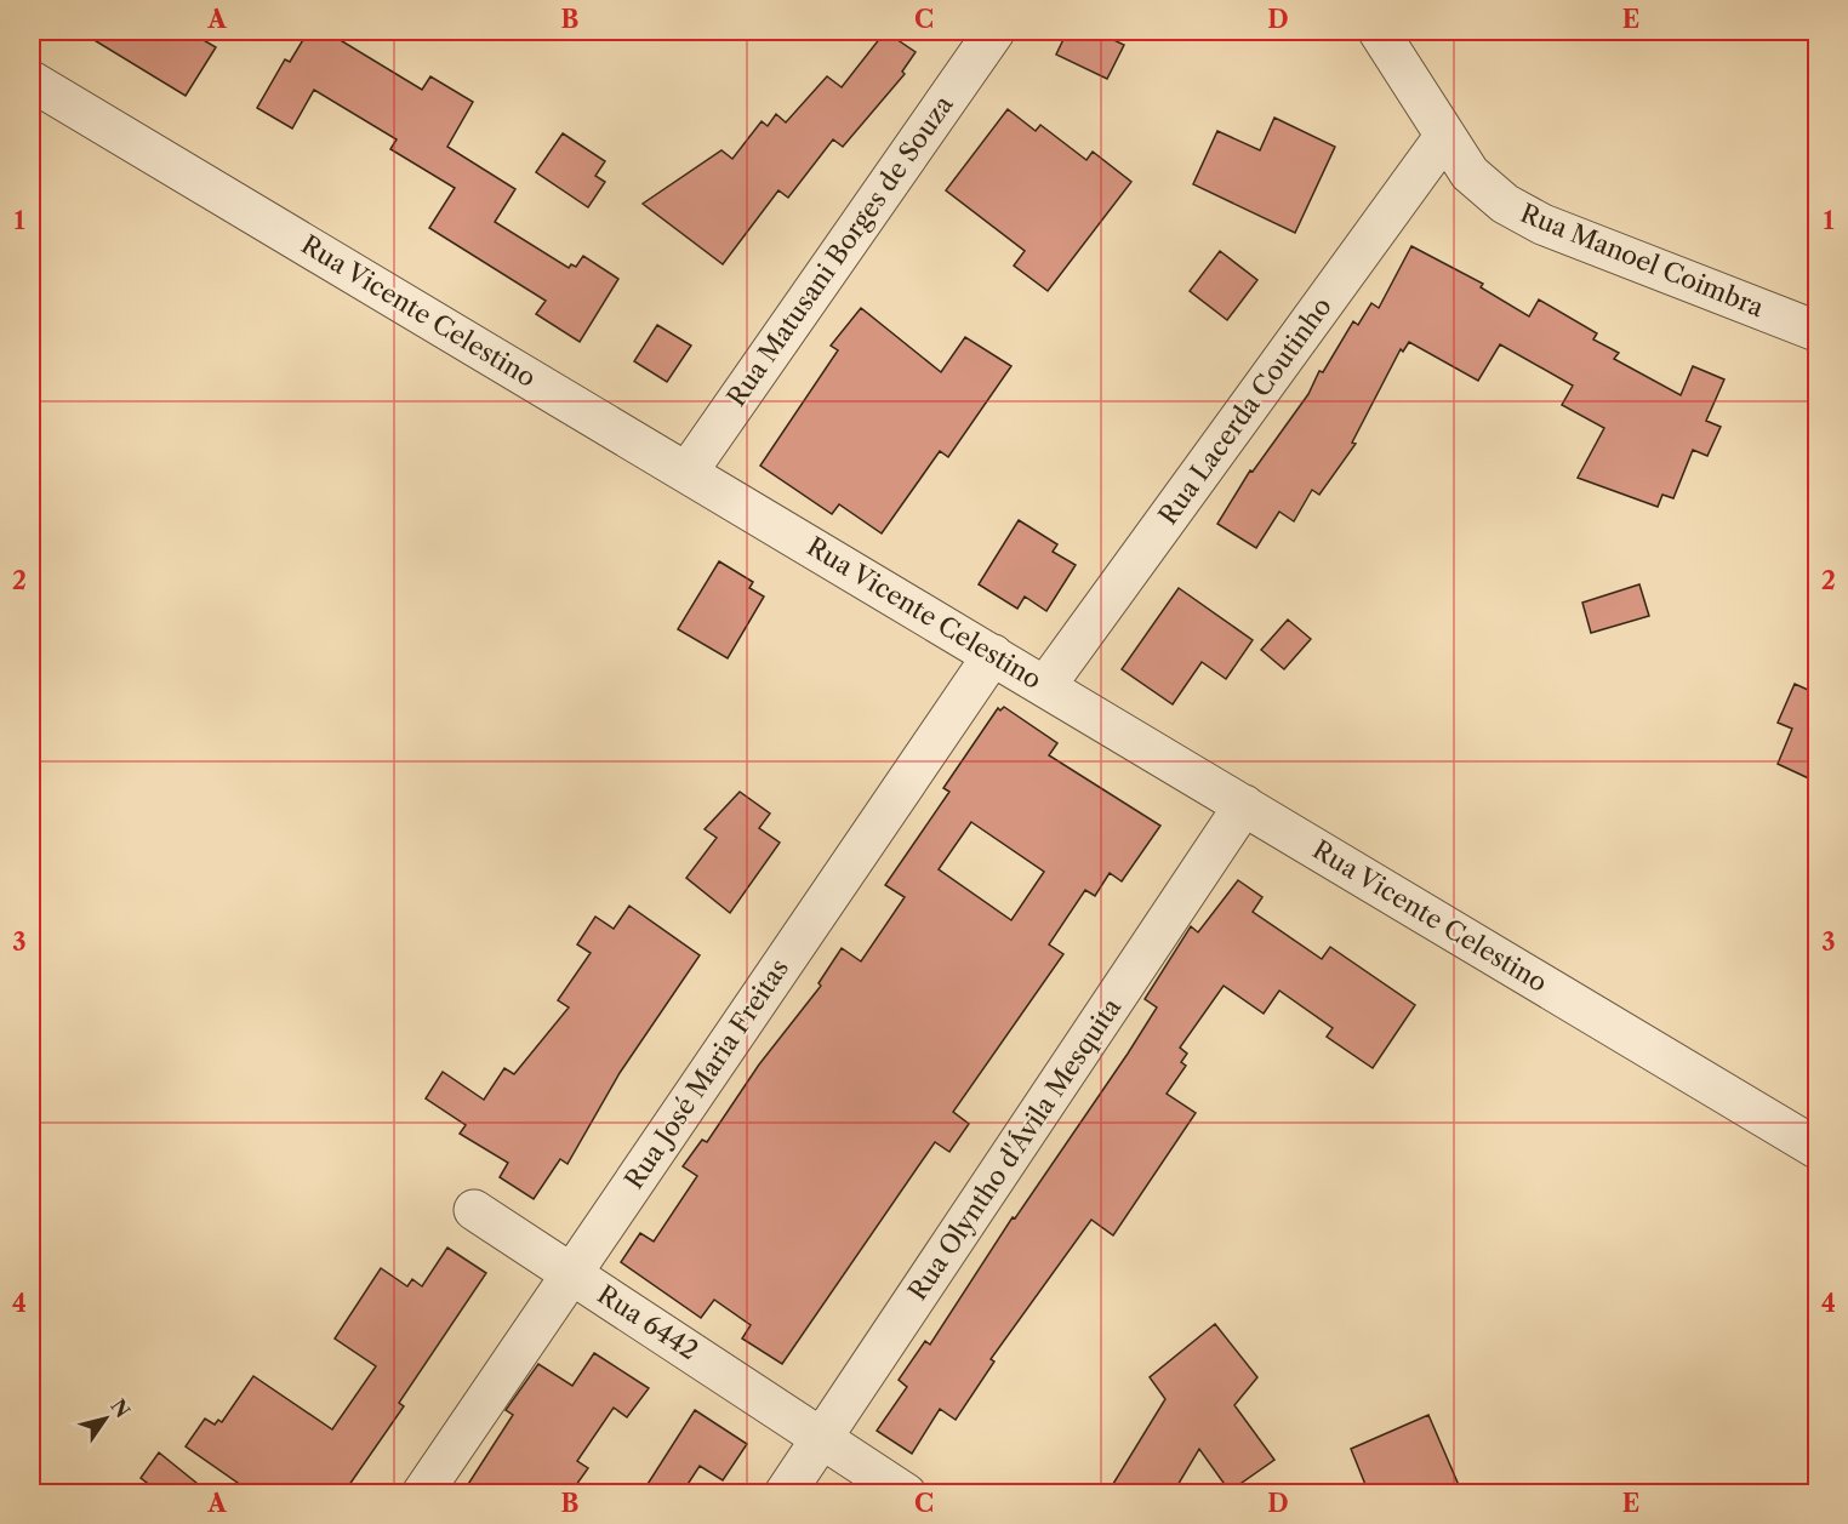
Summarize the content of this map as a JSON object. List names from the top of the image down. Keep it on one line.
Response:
{"streets":{"street":["Rua Matusani Borges de Souza","Rua Manoel Coimbra","Rua Vicente Celestino","Rua Lacerda Coutinho","Rua José Maria Freitas","Rua Olyntho d'Ávila Mesquita","Rua 6442"]},"crossings":[["Rua Matusani Borges de Souza","Rua Vicente Celestino"],["Rua Manoel Coimbra","Rua Lacerda Coutinho"],["Rua Vicente Celestino","Rua Lacerda Coutinho"],["Rua Vicente Celestino","Rua José Maria Freitas"],["Rua Vicente Celestino","Rua Olyntho d'Ávila Mesquita"],["Rua José Maria Freitas","Rua 6442"],["Rua Olyntho d'Ávila Mesquita","Rua 6442"]],"north":"top right","grid":{"columns":["A","B","C","D","E"],"rows":["1","2","3","4"]}}
